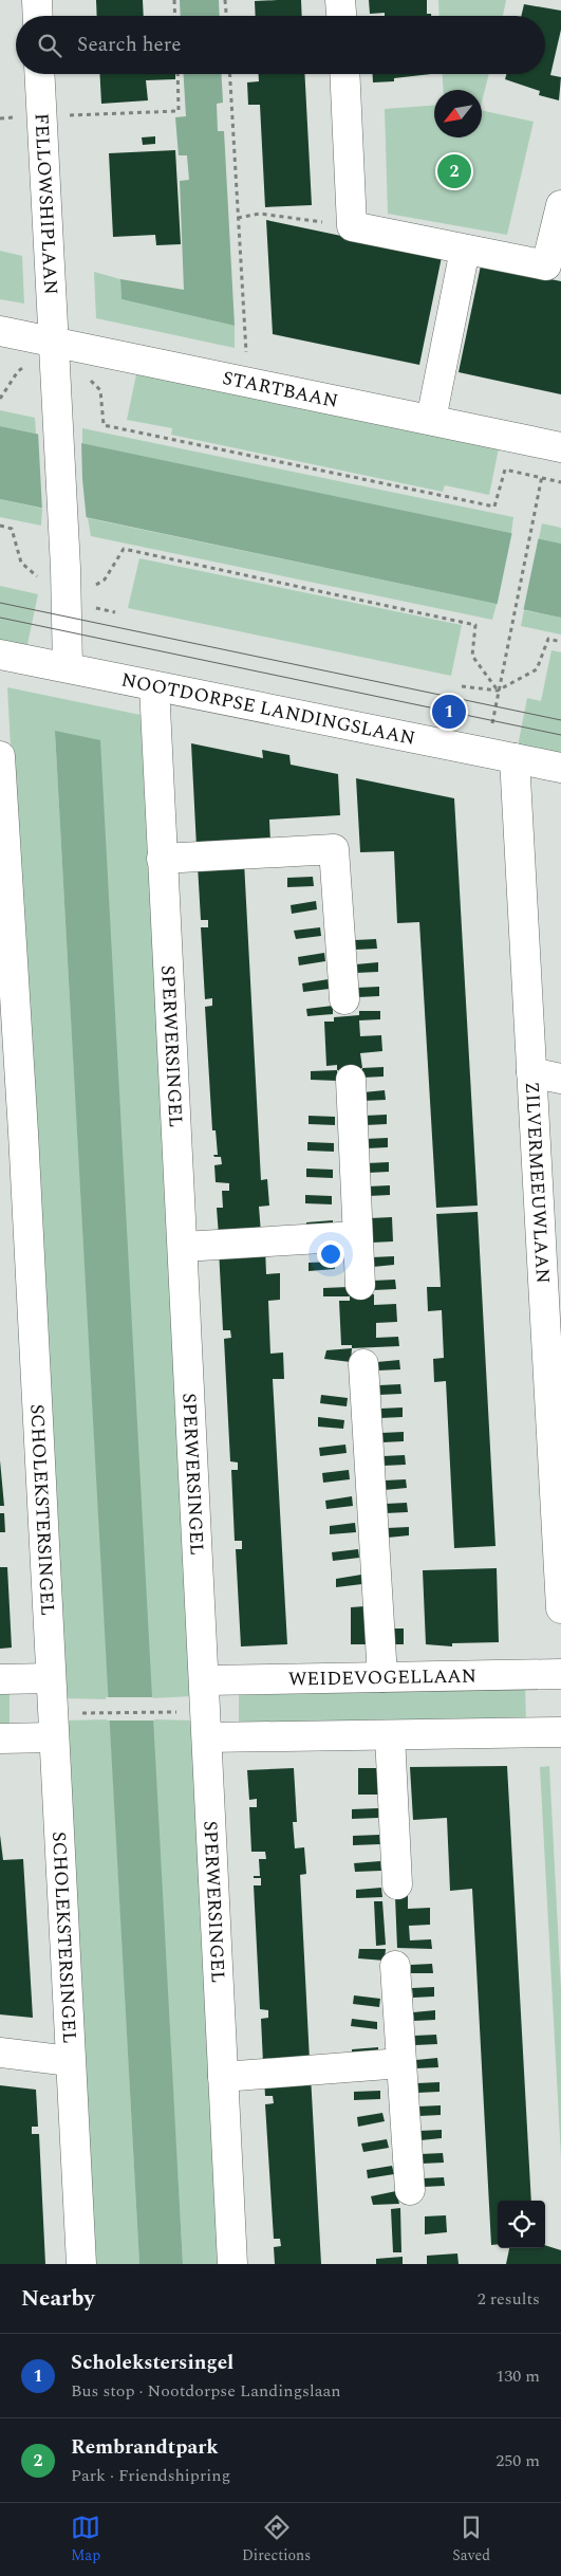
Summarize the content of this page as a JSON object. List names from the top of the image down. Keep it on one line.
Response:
{"streets":{"street":["FELLOWSHIPLAAN","STARTBAAN","NOOTDORPSE LANDINGSLAAN","SPERWERSINGEL","ZILVERMEEUWLAAN","SCHOLEKSTERSINGEL","WEIDEVOGELLAAN"]},"crossings":[["FELLOWSHIPLAAN","STARTBAAN"],["NOOTDORPSE LANDINGSLAAN","SPERWERSINGEL"],["NOOTDORPSE LANDINGSLAAN","ZILVERMEEUWLAAN"],["SPERWERSINGEL","WEIDEVOGELLAAN"]],"north":"bottom left","page":{"search":"Search here","pins":["2","1"],"heading":["Nearby","2 results"],"list":[{"mark":"1","name":"Scholekstersingel","note":"Bus stop · Nootdorpse Landingslaan","value":"130 m"},{"mark":"2","name":"Rembrandtpark","note":"Park · Friendshipring","value":"250 m"}],"nav":["Map","Directions","Saved"]}}
